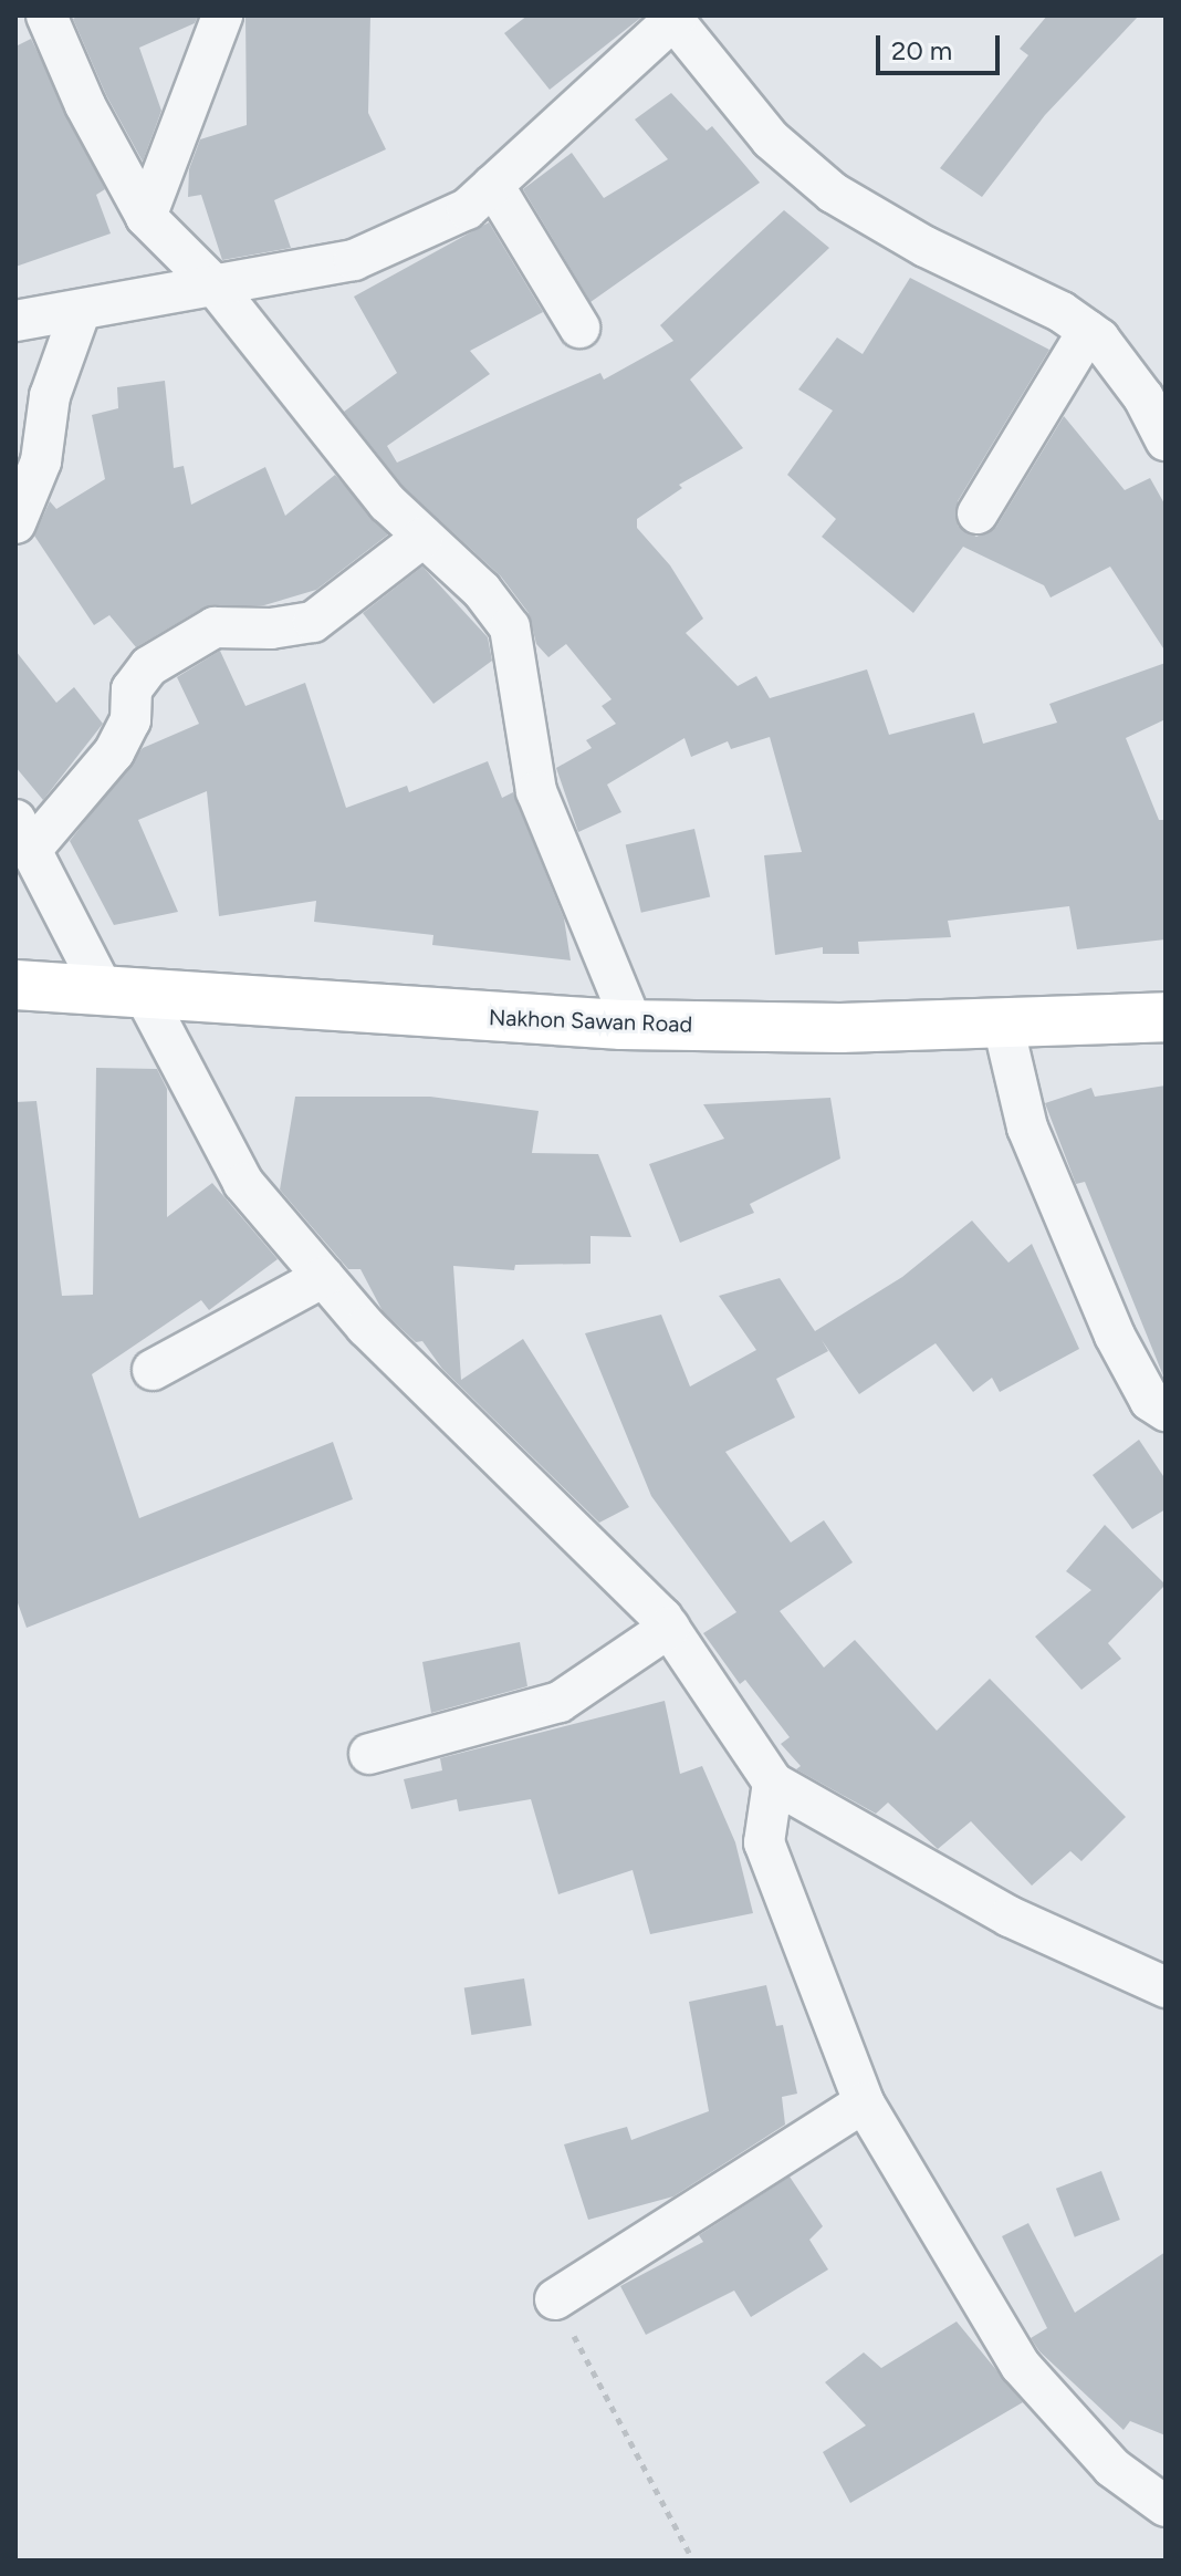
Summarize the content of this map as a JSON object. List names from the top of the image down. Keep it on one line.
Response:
{"streets":{"main road":["Nakhon Sawan Road"]},"scale_bar":"20 m"}
